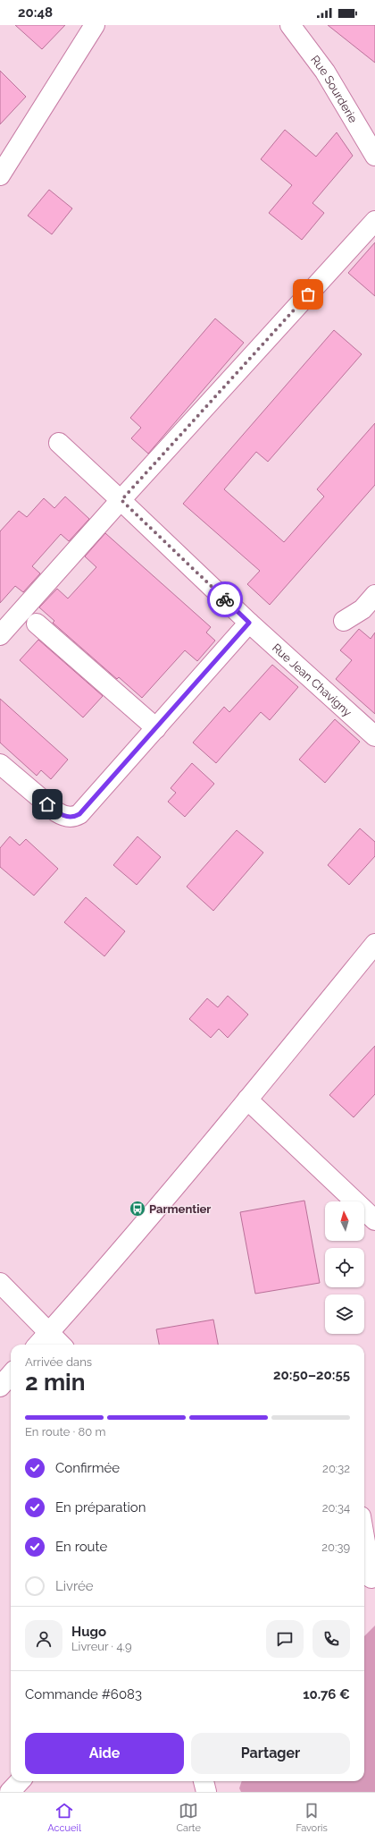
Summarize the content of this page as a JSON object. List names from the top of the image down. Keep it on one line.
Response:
{"streets":{"street":["Rue Sourderie","Rue Jean Chavigny"]},"places":{"bus stop":["Parmentier"]},"north":"top","page":{"status":"20:48","heading":["2 min","Arrivée dans","20:50–20:55"],"panel":["Hugo","Livreur · 4.9","Commande #6083","10.76 €"],"bar":"En route · 80 m","list":[["Confirmée","20:32"],["En préparation","20:34"],["En route","20:39"],"Livrée"],"buttons":["Aide","Partager"],"tabs":["Accueil","Carte","Favoris"]}}
